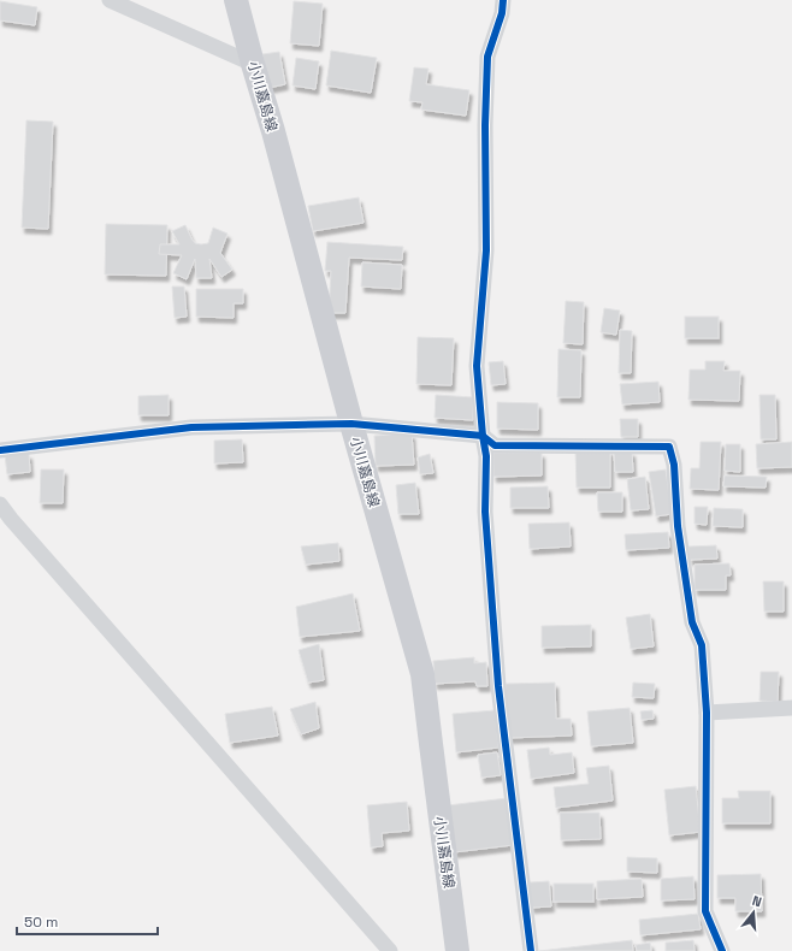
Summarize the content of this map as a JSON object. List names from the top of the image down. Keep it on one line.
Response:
{"streets":{"main road":["小川嘉島線"]},"scale_bar":"50 m","north":"top"}
